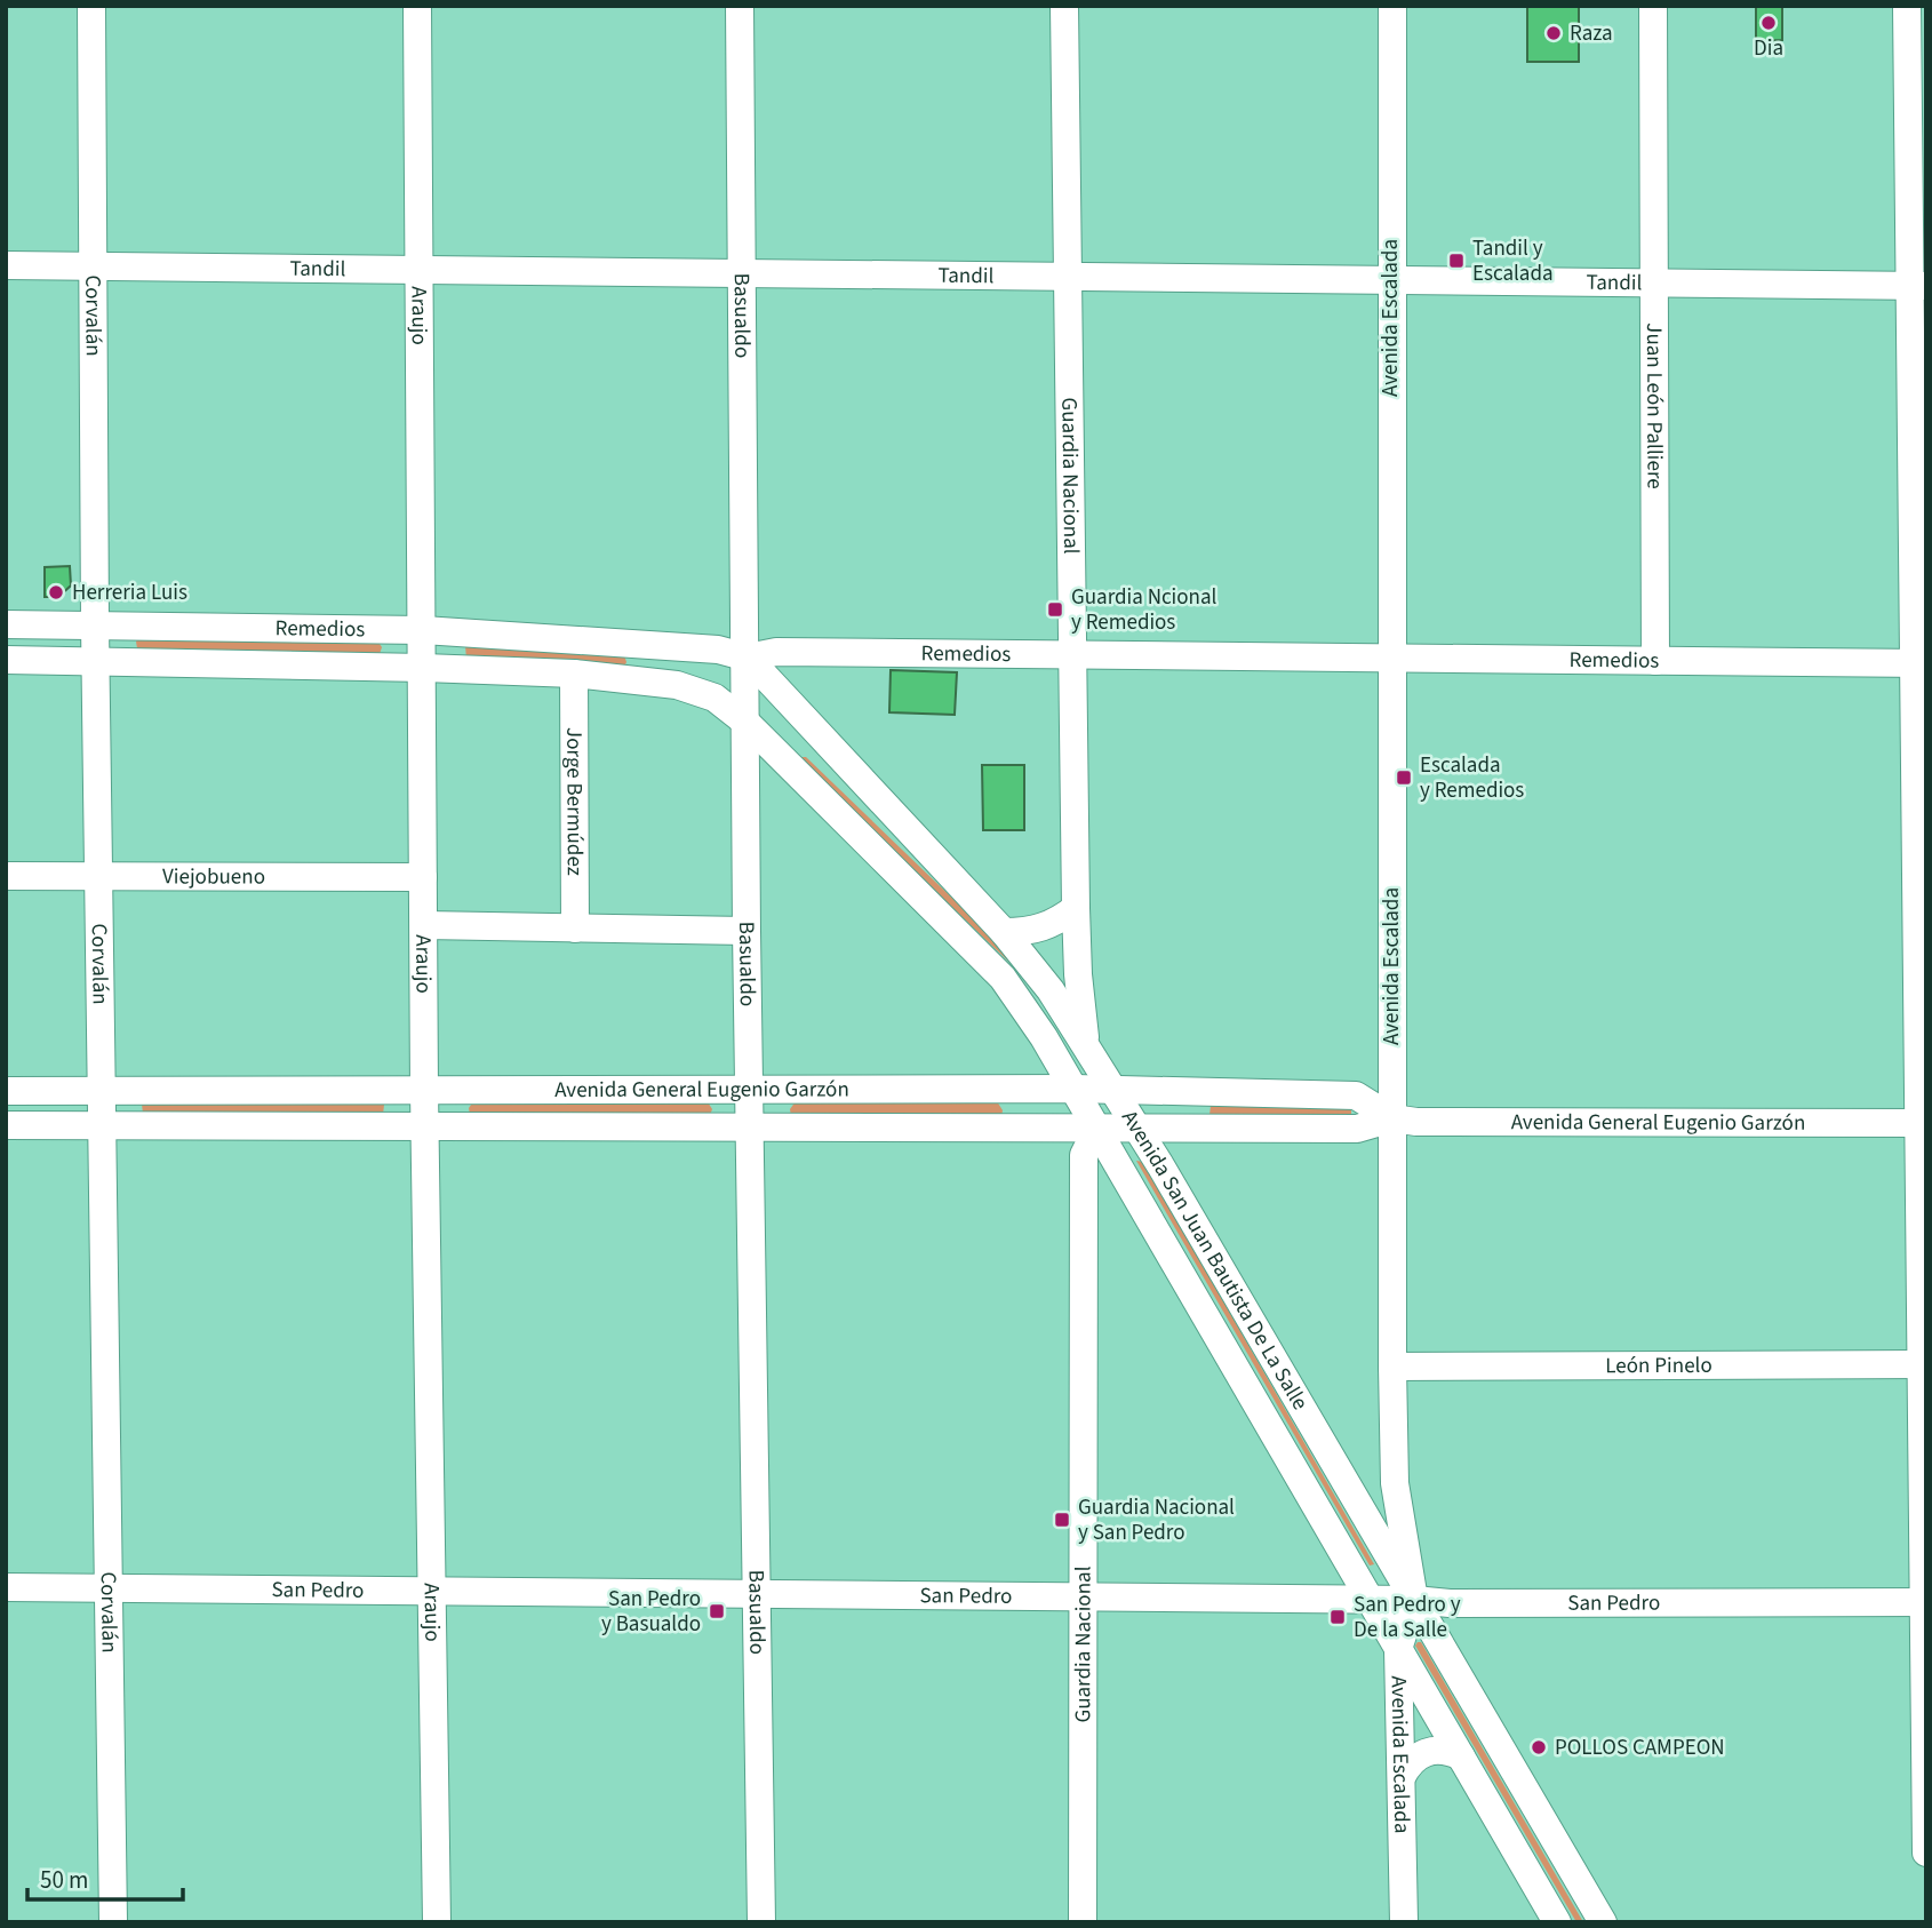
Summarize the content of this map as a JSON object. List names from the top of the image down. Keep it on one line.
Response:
{"streets":{"street":["Tandil","Corvalán","Araujo","Basualdo","Avenida Escalada","Juan León Palliere","Guardia Nacional","Remedios","Jorge Bermúdez","Viejobueno","Avenida General Eugenio Garzón","Avenida San Juan Bautista De La Salle","León Pinelo","San Pedro"]},"crossings":[["Tandil","Corvalán"],["Tandil","Araujo"],["Tandil","Basualdo"],["Tandil","Avenida Escalada"],["Tandil","Juan León Palliere"],["Tandil","Guardia Nacional"],["Corvalán","Remedios"],["Corvalán","Viejobueno"],["Corvalán","Avenida General Eugenio Garzón"],["Corvalán","San Pedro"],["Araujo","Remedios"],["Araujo","Viejobueno"],["Araujo","Avenida General Eugenio Garzón"],["Araujo","San Pedro"],["Basualdo","Remedios"],["Basualdo","Avenida General Eugenio Garzón"],["Basualdo","Avenida San Juan Bautista De La Salle"],["Basualdo","San Pedro"],["Avenida Escalada","Remedios"],["Avenida Escalada","Avenida General Eugenio Garzón"],["Avenida Escalada","Avenida San Juan Bautista De La Salle"],["Avenida Escalada","León Pinelo"],["Avenida Escalada","San Pedro"],["Juan León Palliere","Remedios"],["Guardia Nacional","Remedios"],["Guardia Nacional","Avenida General Eugenio Garzón"],["Guardia Nacional","Avenida San Juan Bautista De La Salle"],["Guardia Nacional","San Pedro"],["Remedios","Jorge Bermúdez"],["Remedios","Avenida San Juan Bautista De La Salle"],["Avenida General Eugenio Garzón","Avenida San Juan Bautista De La Salle"],["Avenida San Juan Bautista De La Salle","San Pedro"]],"places":{"other":["Dia","Raza","Herreria Luis","POLLOS CAMPEON"],"transit":["Tandil y Escalada","Guardia Ncional y Remedios","Escalada y Remedios","Guardia Nacional y San Pedro","San Pedro y Basualdo","San Pedro y De la Salle"]},"scale_bar":"50 m"}
